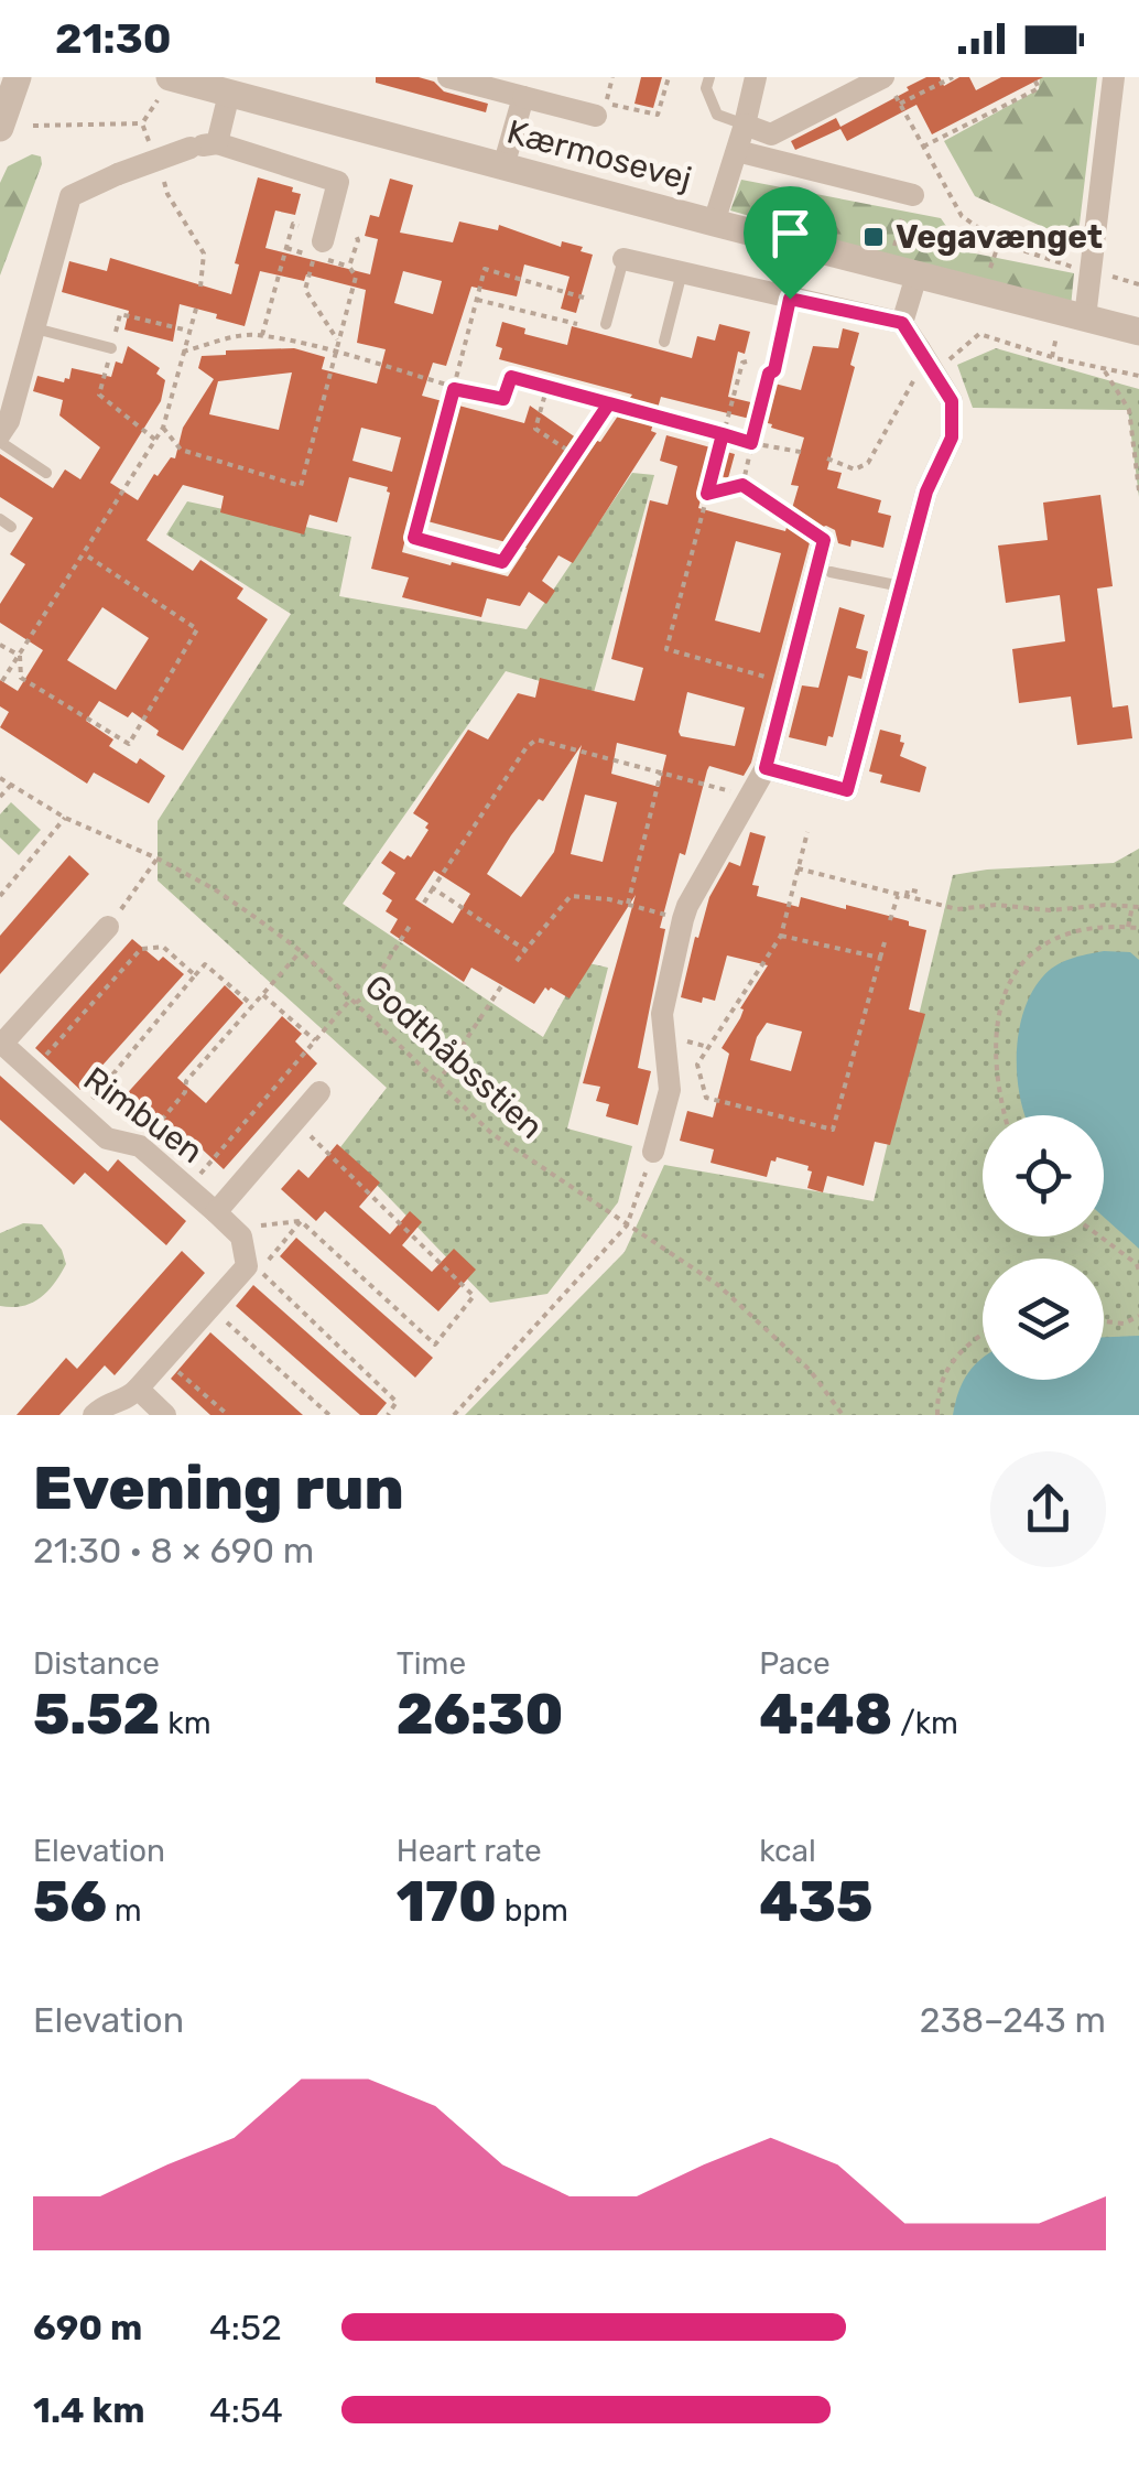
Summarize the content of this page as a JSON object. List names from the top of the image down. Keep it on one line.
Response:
{"streets":{"street":["Kærmosevej","Rimbuen"],"path":["Godthåbsstien"]},"places":{"transit":["Vegavænget"]},"page":{"status":"21:30","heading":["Evening run","21:30 · 8 × 690 m"],"stats":[["Distance","5.52 km"],["Time","26:30"],["Pace","4:48 /km"],["Elevation","56 m"],["Heart rate","170 bpm"],["kcal","435"]],"chart":["Elevation","238–243 m"],"list":[{"name":"690 m","note":"4:52"},{"name":"1.4 km","note":"4:54"}]}}
